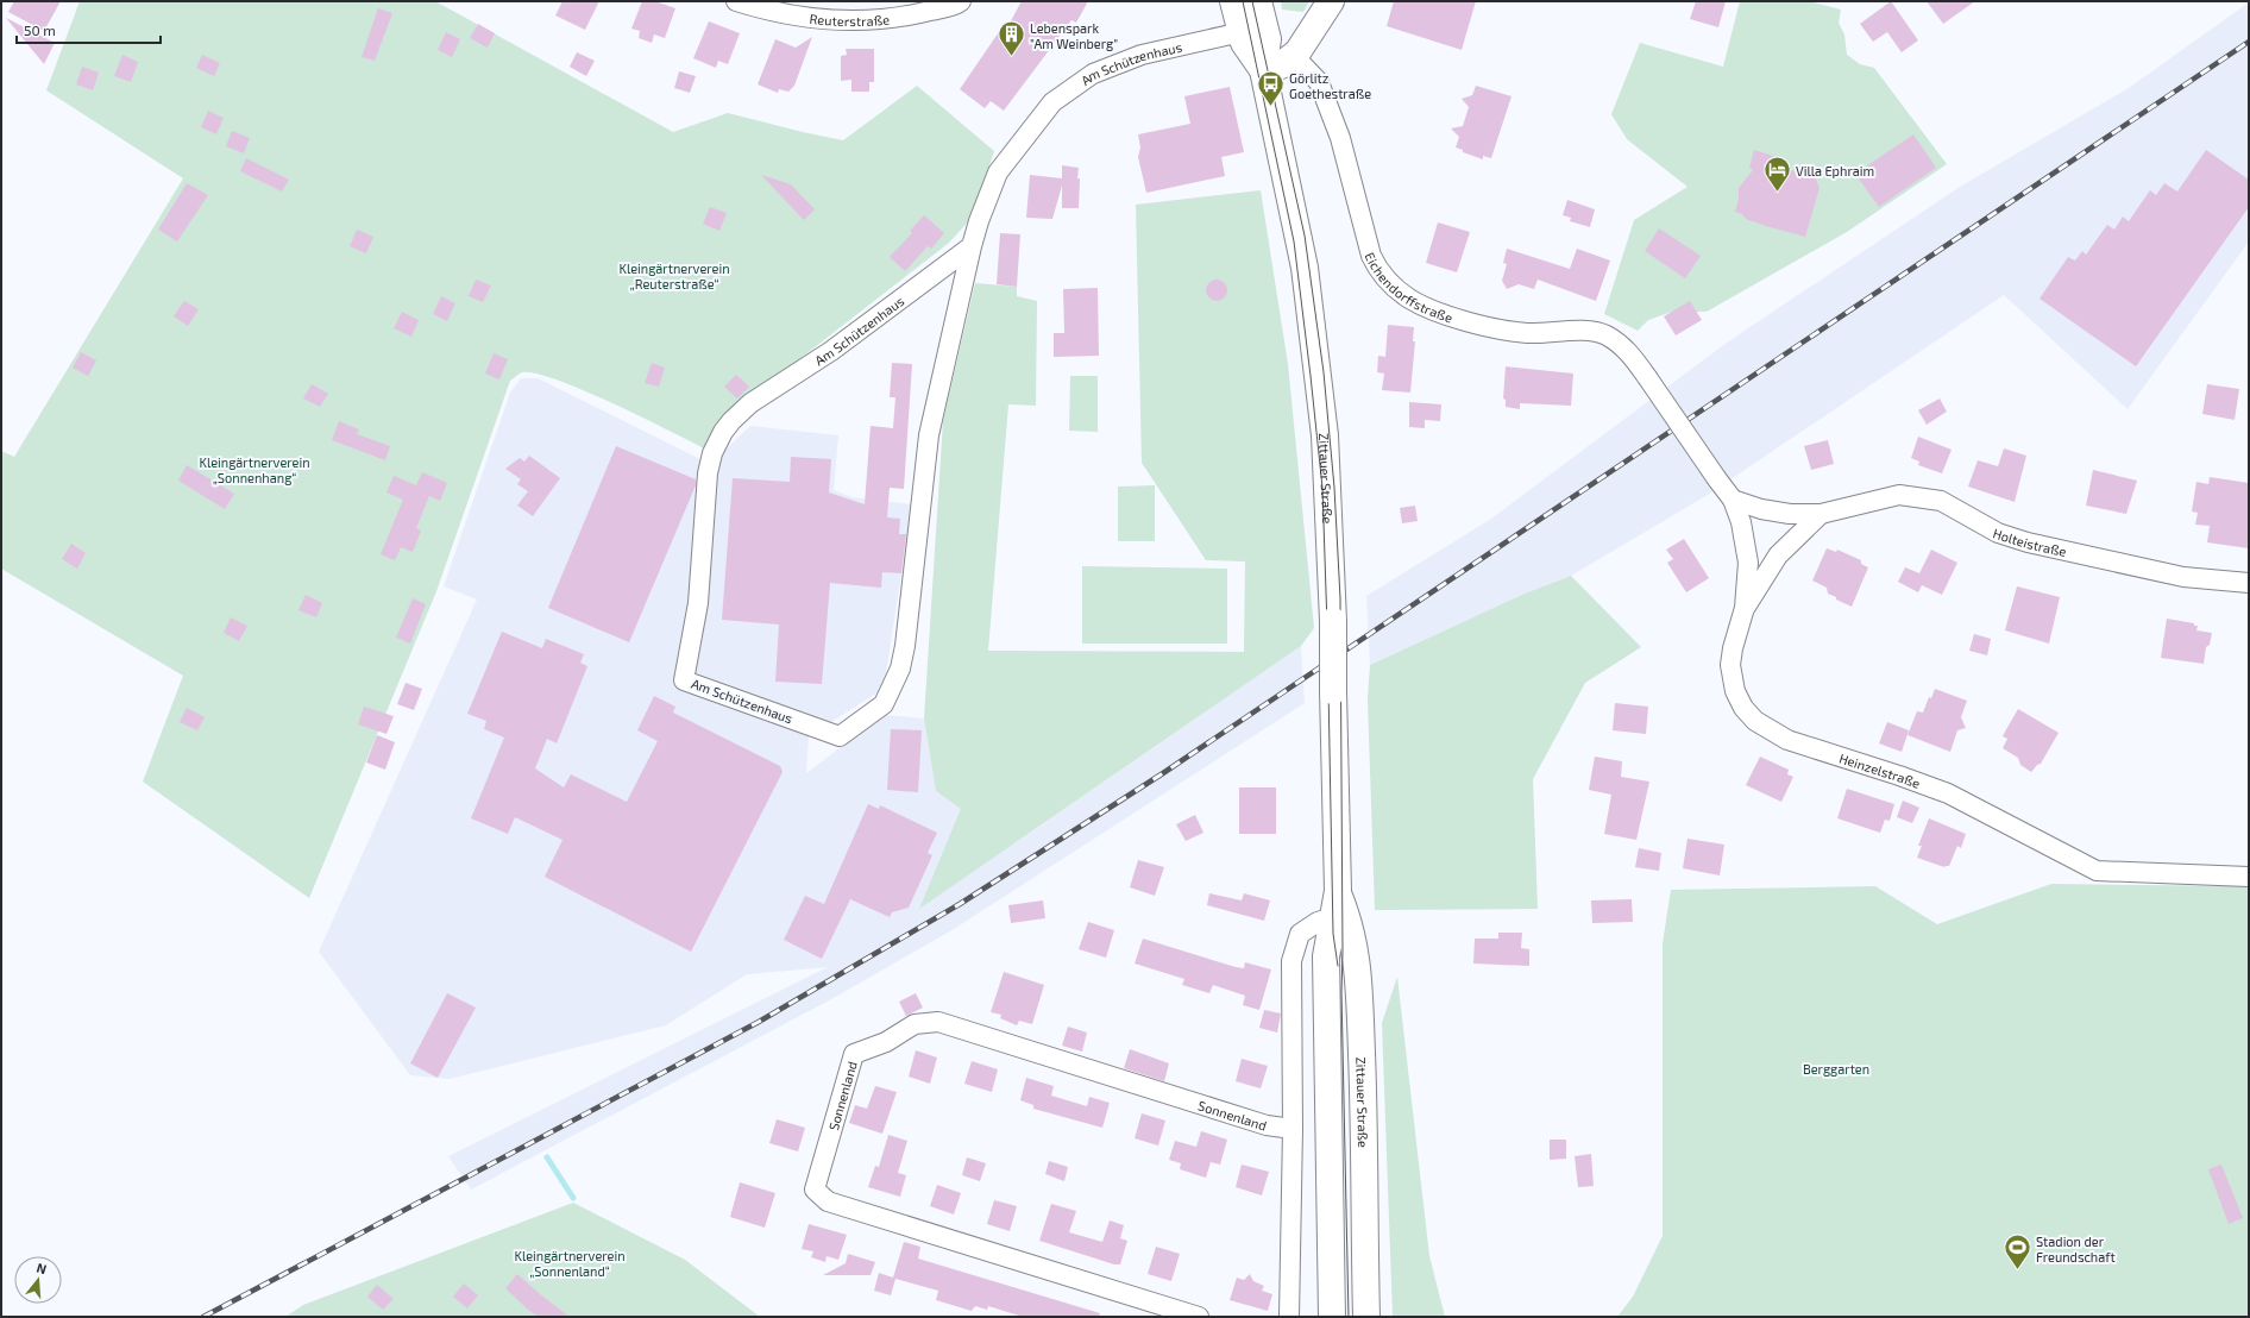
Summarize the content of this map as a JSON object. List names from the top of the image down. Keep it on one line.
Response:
{"streets":{"main road":["Zittauer Straße"],"street":["Reuterstraße","Am Schützenhaus","Eichendorffstraße","Holteistraße","Heinzelstraße","Sonnenland"]},"crossings":[["Am Schützenhaus","Zittauer Straße"],["Eichendorffstraße","Heinzelstraße"],["Holteistraße","Heinzelstraße"]],"parks":["Kleingärtnerverein „Reuterstraße“","Kleingärtnerverein „Sonnenhang“","Berggarten","Kleingärtnerverein „Sonnenland“"],"places":{"building":["Lebenspark \"Am Weinberg\""],"bus stop":["Görlitz Goethestraße"],"hotel":["Villa Ephraim"],"sports":["Stadion der Freundschaft"]},"scale_bar":"50 m","north":"top"}
